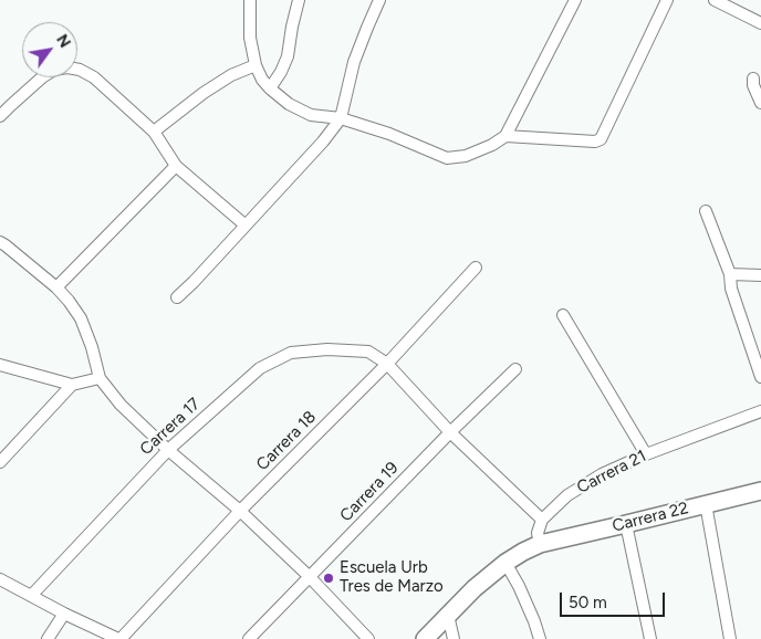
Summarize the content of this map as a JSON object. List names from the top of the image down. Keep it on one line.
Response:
{"streets":{"street":["Carrera 17","Carrera 18","Carrera 21","Carrera 19","Carrera 22"]},"crossings":[["Carrera 17","Carrera 18"]],"places":["Escuela Urb Tres de Marzo"],"scale_bar":"50 m","north":"top right"}
